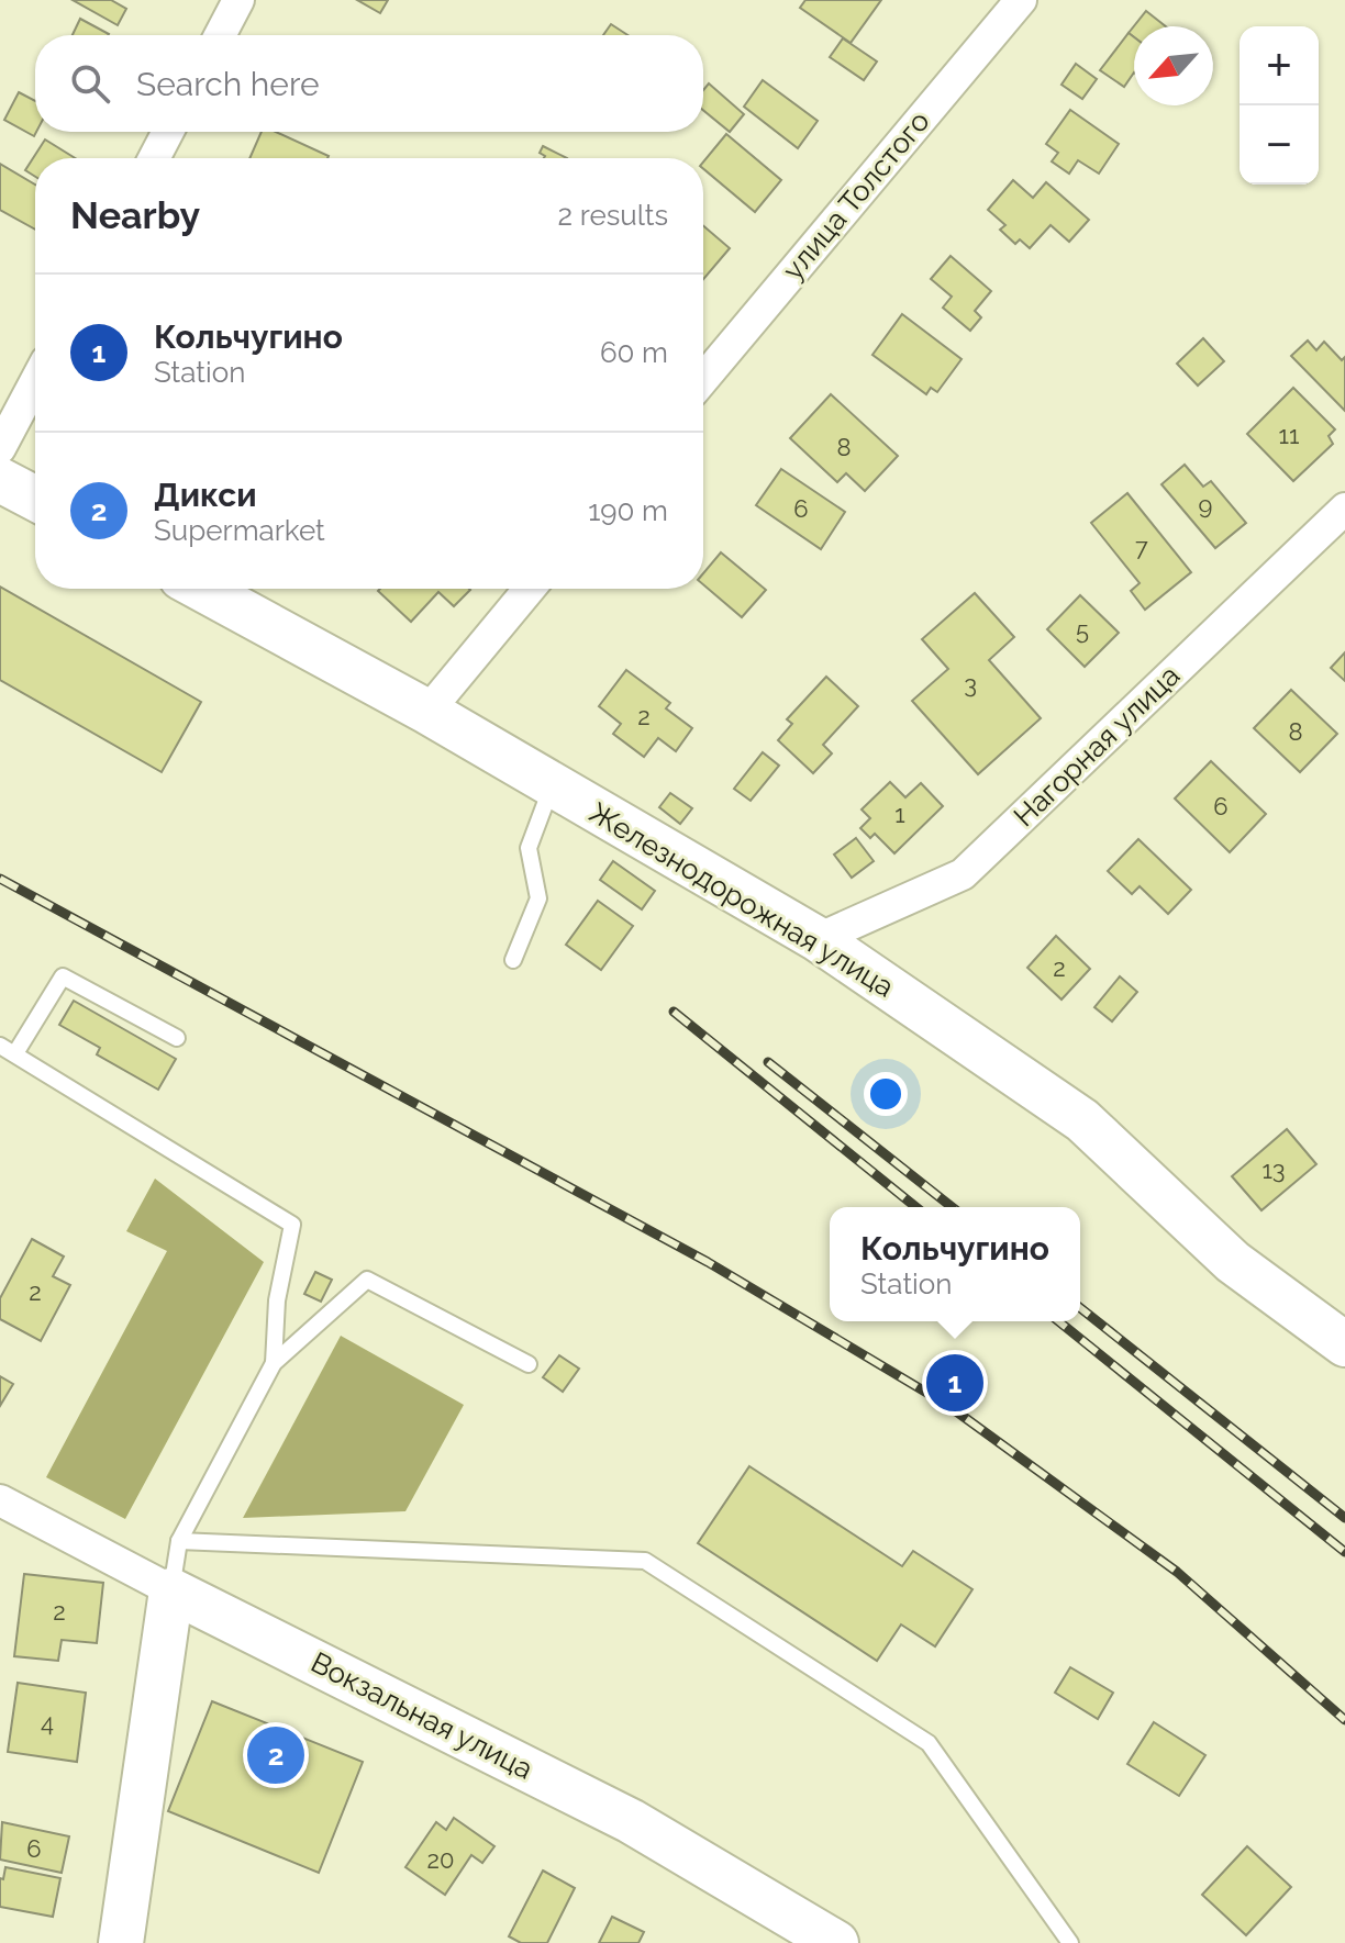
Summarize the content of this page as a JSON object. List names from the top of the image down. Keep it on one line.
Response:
{"streets":{"street":["улица Толстого","Нагорная улица","Железнодорожная улица","Вокзальная улица"]},"crossings":[["Нагорная улица","Железнодорожная улица"]],"house_numbers":["11","8","9","6","7","5","3","2","8","6","1","2","13","2","2","4","6","20"],"north":"bottom left","page":{"map_buttons":["+","−"],"search":"Search here","heading":["Nearby","2 results"],"list":[{"mark":"1","name":"Кольчугино","note":"Station","value":"60 m"},{"mark":"2","name":"Дикси","note":"Supermarket","value":"190 m"}],"popup":["Кольчугино","Station"],"pins":["1","2"]}}
